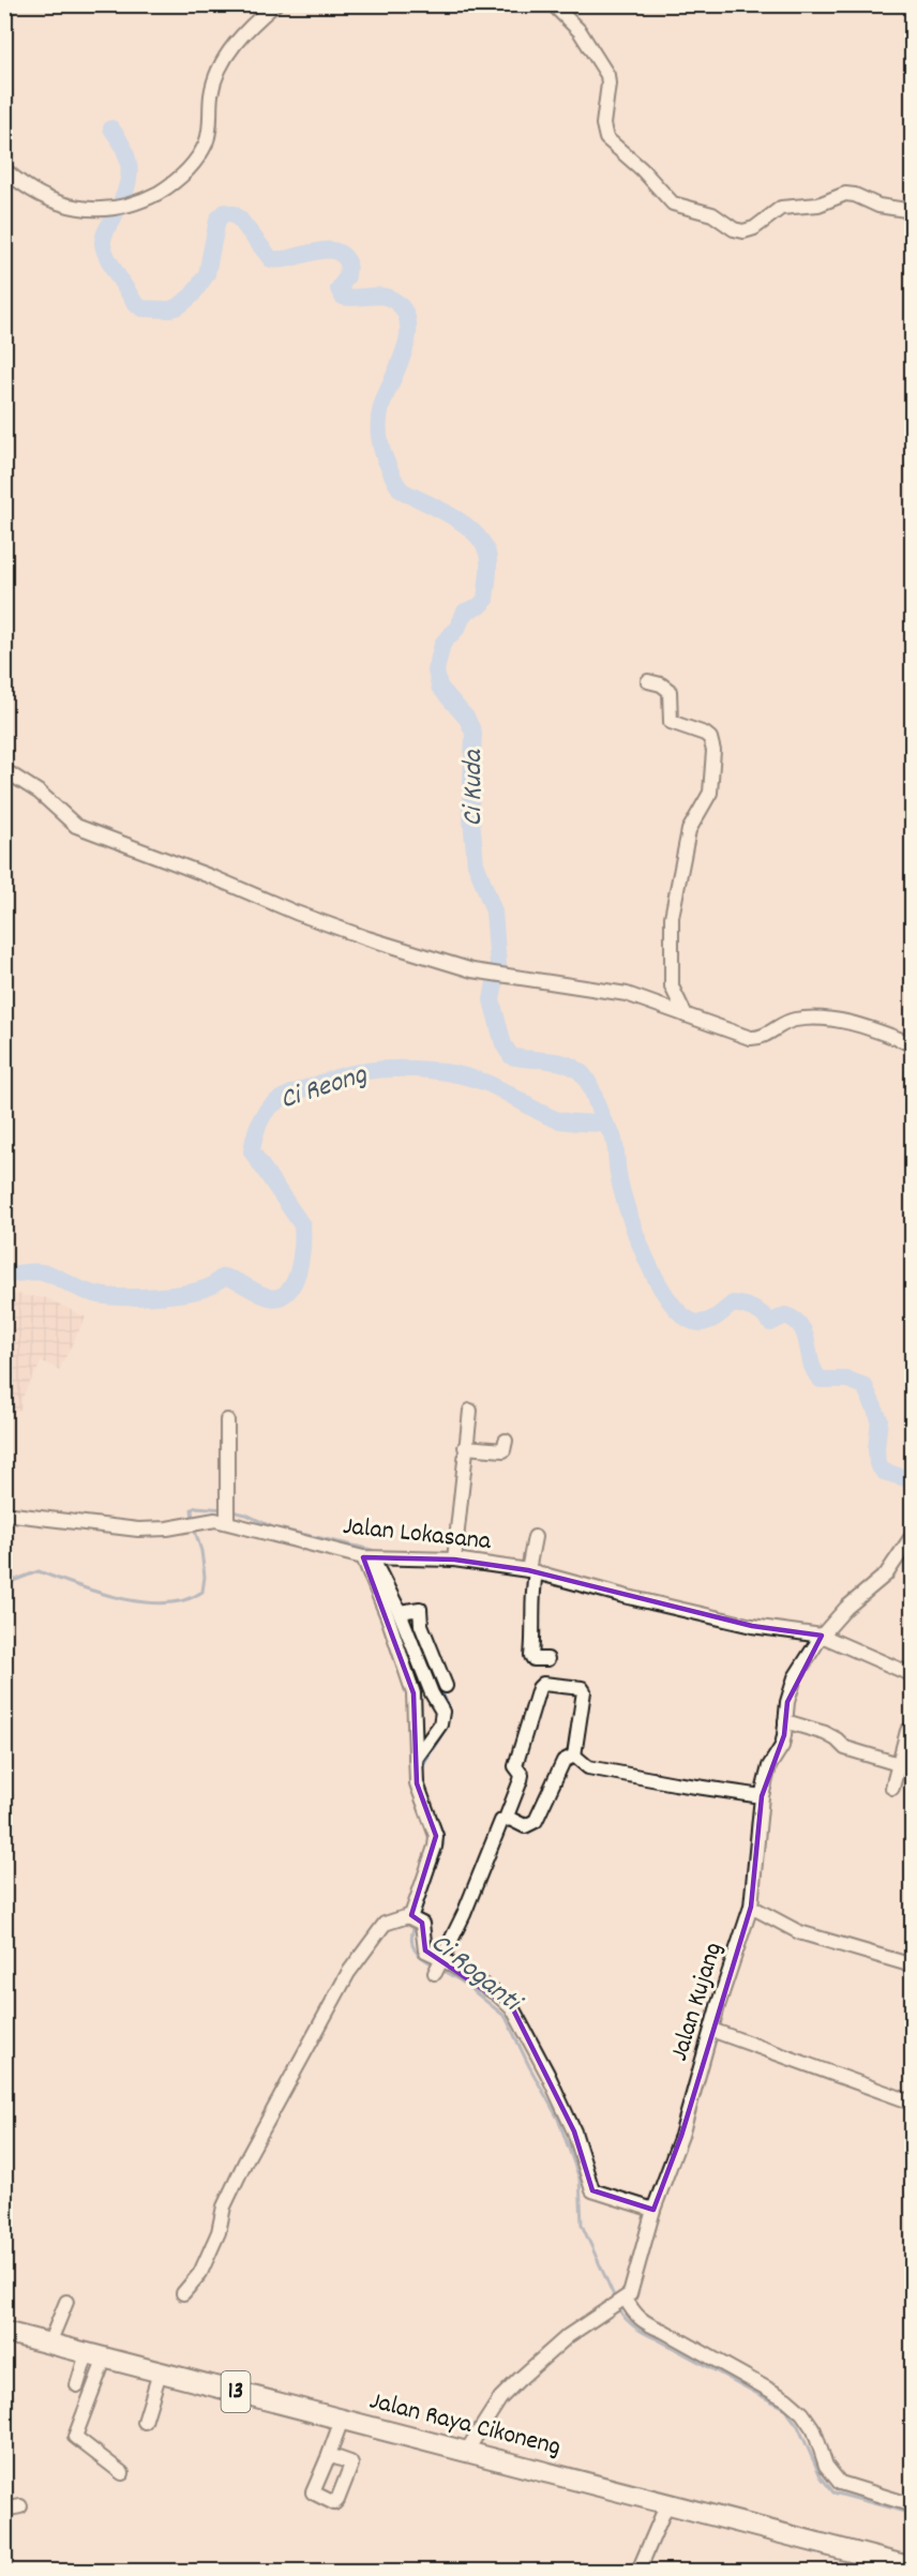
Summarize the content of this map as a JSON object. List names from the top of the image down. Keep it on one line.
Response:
{"streets":{"highway":["13","Jalan Raya Cikoneng"],"street":["Jalan Lokasana","Jalan Kujang"]},"crossings":[["Jalan Lokasana","Jalan Kujang"]],"water":["Ci Kuda","Ci Reong","Ci Roganti"]}
